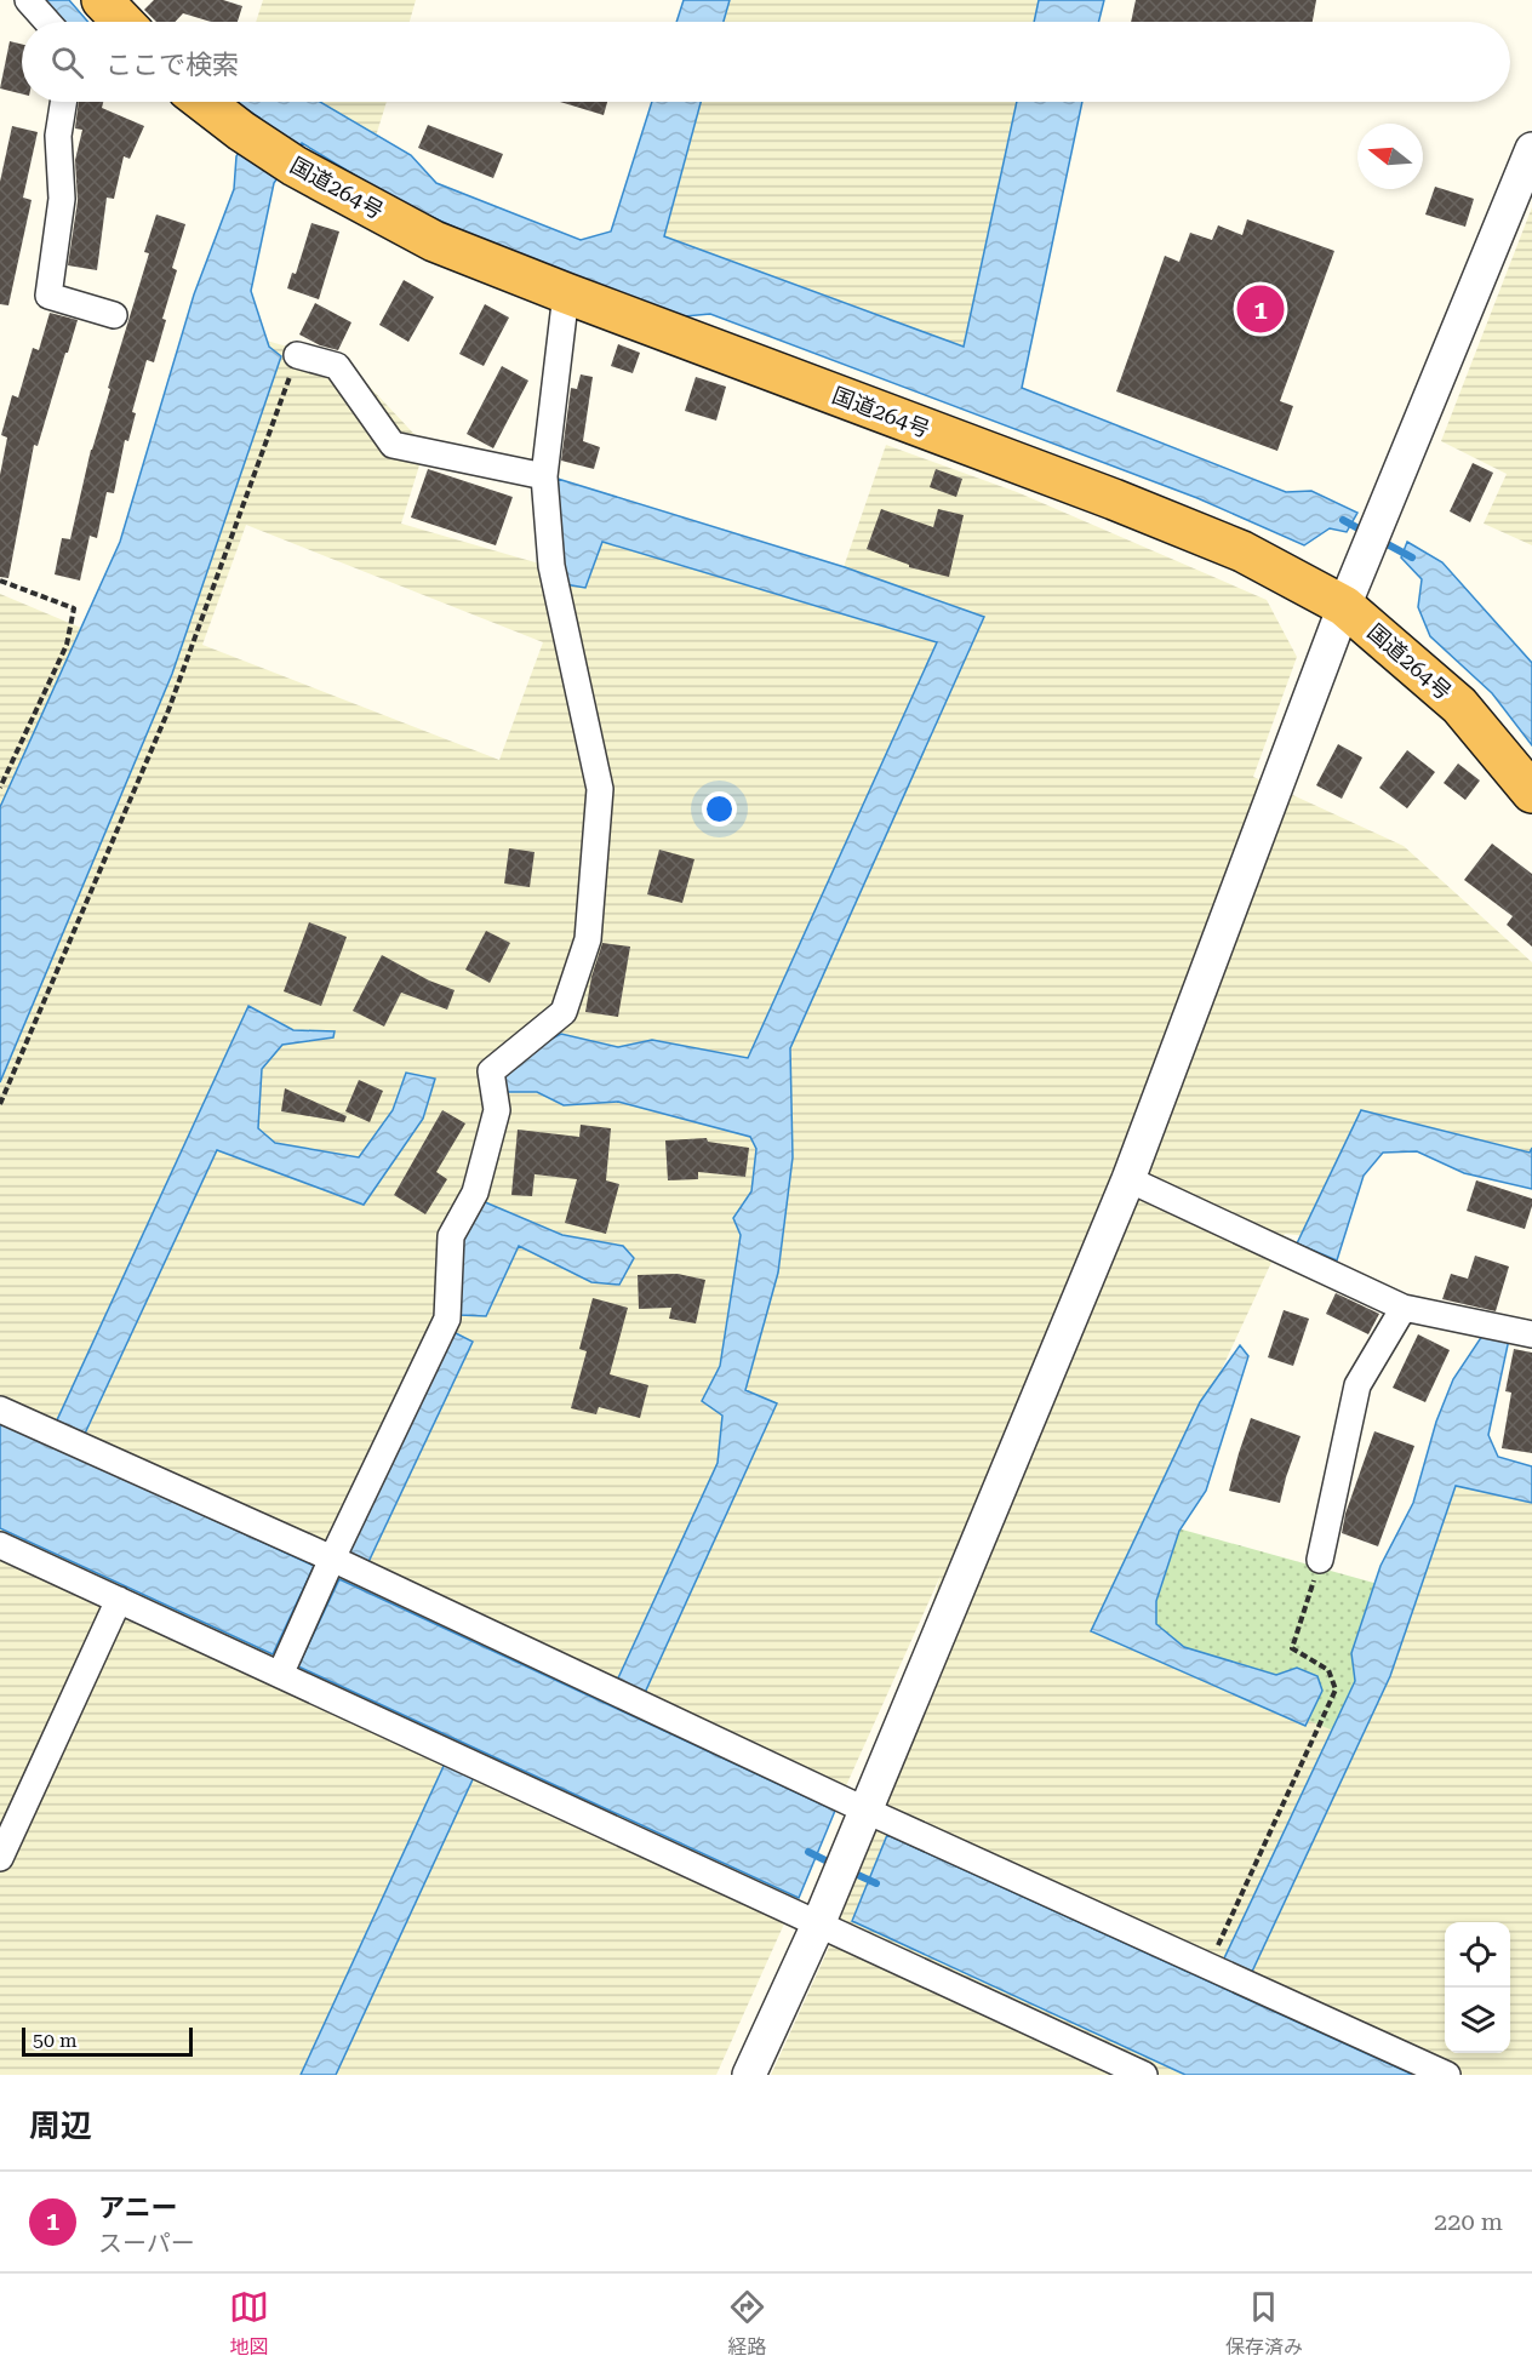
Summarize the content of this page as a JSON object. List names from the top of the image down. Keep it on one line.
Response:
{"streets":{"highway":["国道264号"]},"scale_bar":"50 m","north":"left","page":{"search":"ここで検索","pins":"1","scale":"50 m","heading":"周辺","list":[{"mark":"1","name":"アニー","note":"スーパー","value":"220 m"}],"nav":["地図","経路","保存済み"]}}
